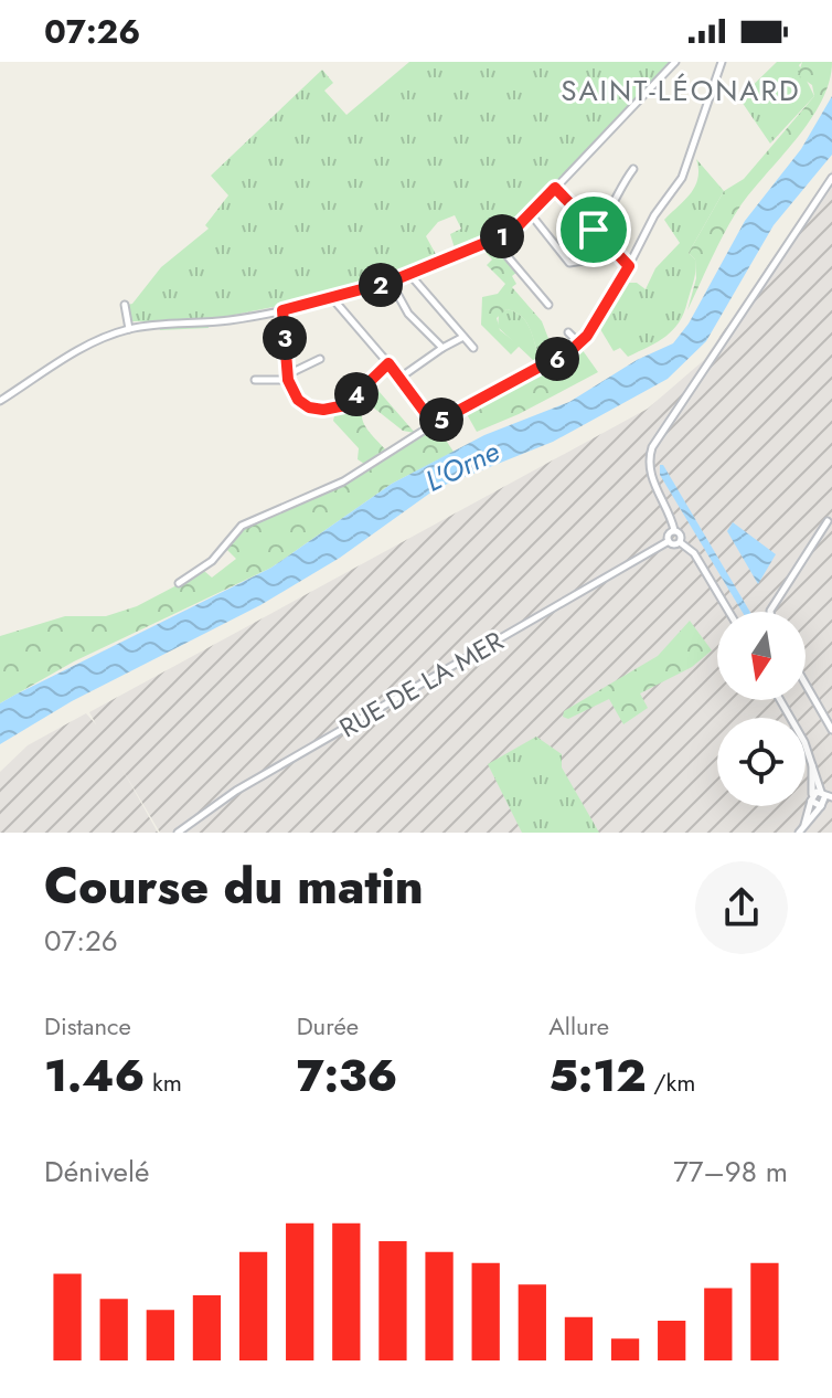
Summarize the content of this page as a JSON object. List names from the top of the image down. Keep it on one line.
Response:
{"streets":{"street":["RUE DE LA MER"]},"districts":["SAINT-LÉONARD"],"water":["L'Orne"],"north":"bottom","page":{"status":"07:26","pins":["1","2","3","6","4","5"],"heading":["Course du matin","07:26"],"stats":[["Distance","1.46 km"],["Durée","7:36"],["Allure","5:12 /km"]],"chart":["Dénivelé","77–98 m"]}}
